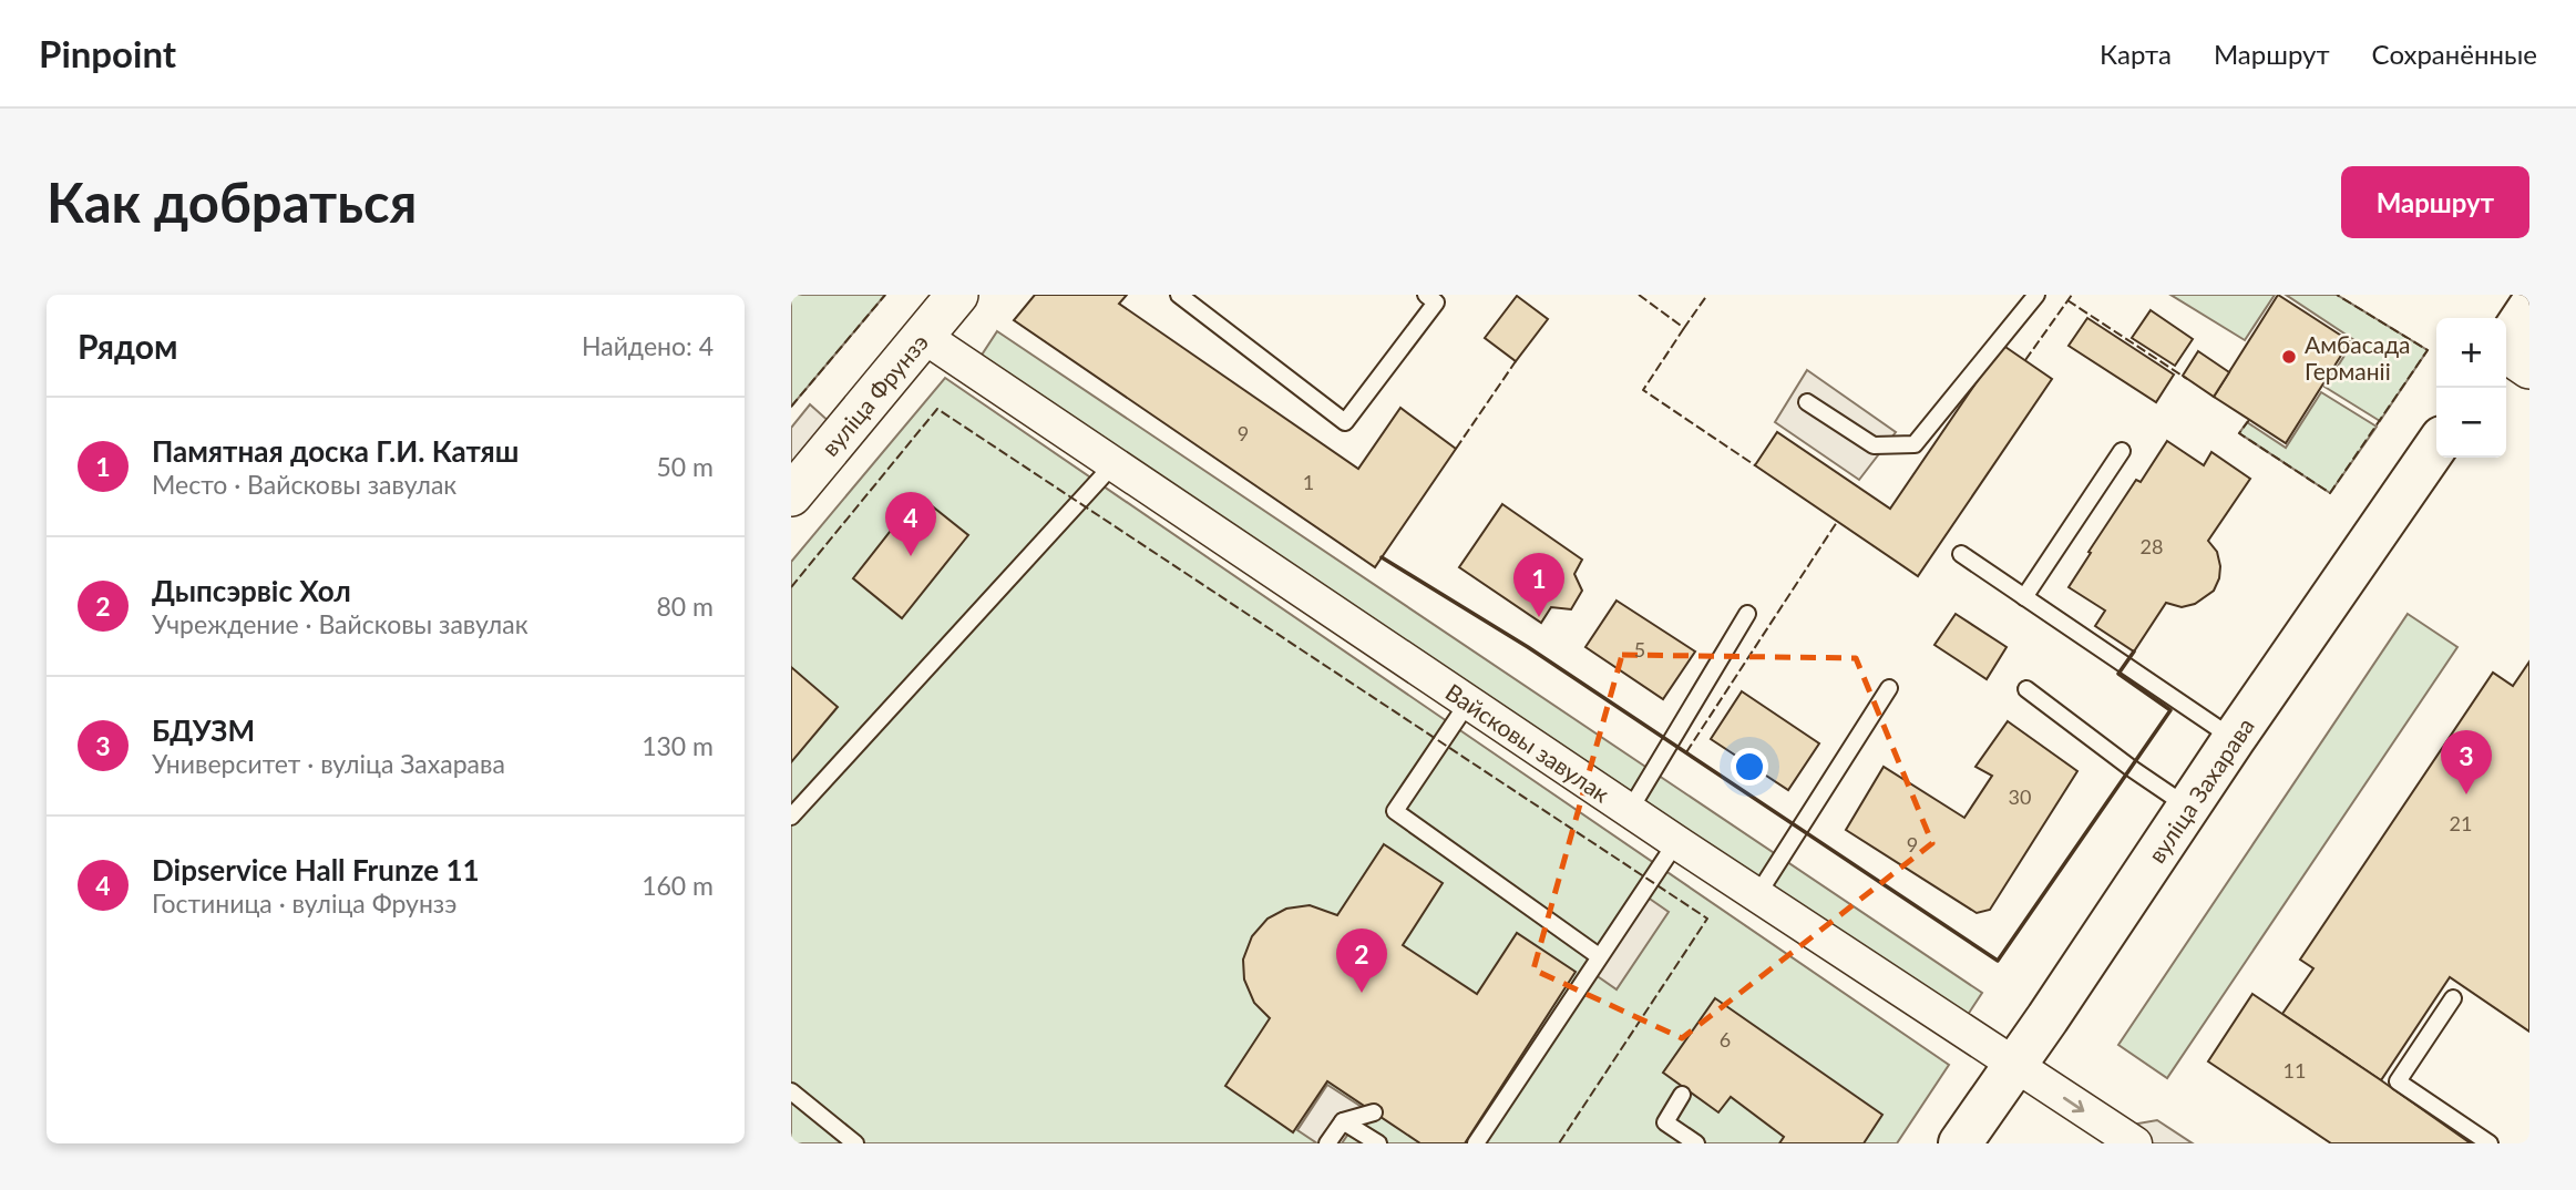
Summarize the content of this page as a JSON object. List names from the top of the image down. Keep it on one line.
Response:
{"streets":{"main road":["вуліца Захарава"],"street":["вуліца Фрунзэ","Вайсковы завулак"]},"crossings":[["вуліца Фрунзэ","Вайсковы завулак"],["Вайсковы завулак","вуліца Захарава"]],"places":["Амбасада Германіі"],"house_numbers":["9","1","28","5","30","21","9","6","11"],"page":{"header":"Pinpoint","nav":["Карта","Маршрут","Сохранённые"],"buttons":"Маршрут","title":"Как добраться","heading":["Рядом","Найдено: 4"],"map_buttons":["+","−"],"list":[{"mark":"1","name":"Памятная доска Г.И. Катяш","note":"Место · Вайсковы завулак","value":"50 m"},{"mark":"2","name":"Дыпсэрвіс Хол","note":"Учреждение · Вайсковы завулак","value":"80 m"},{"mark":"3","name":"БДУЗМ","note":"Университет · вуліца Захарава","value":"130 m"},{"mark":"4","name":"Dipservice Hall Frunze 11","note":"Гостиница · вуліца Фрунзэ","value":"160 m"}],"pins":["4","1","3","2"]}}
